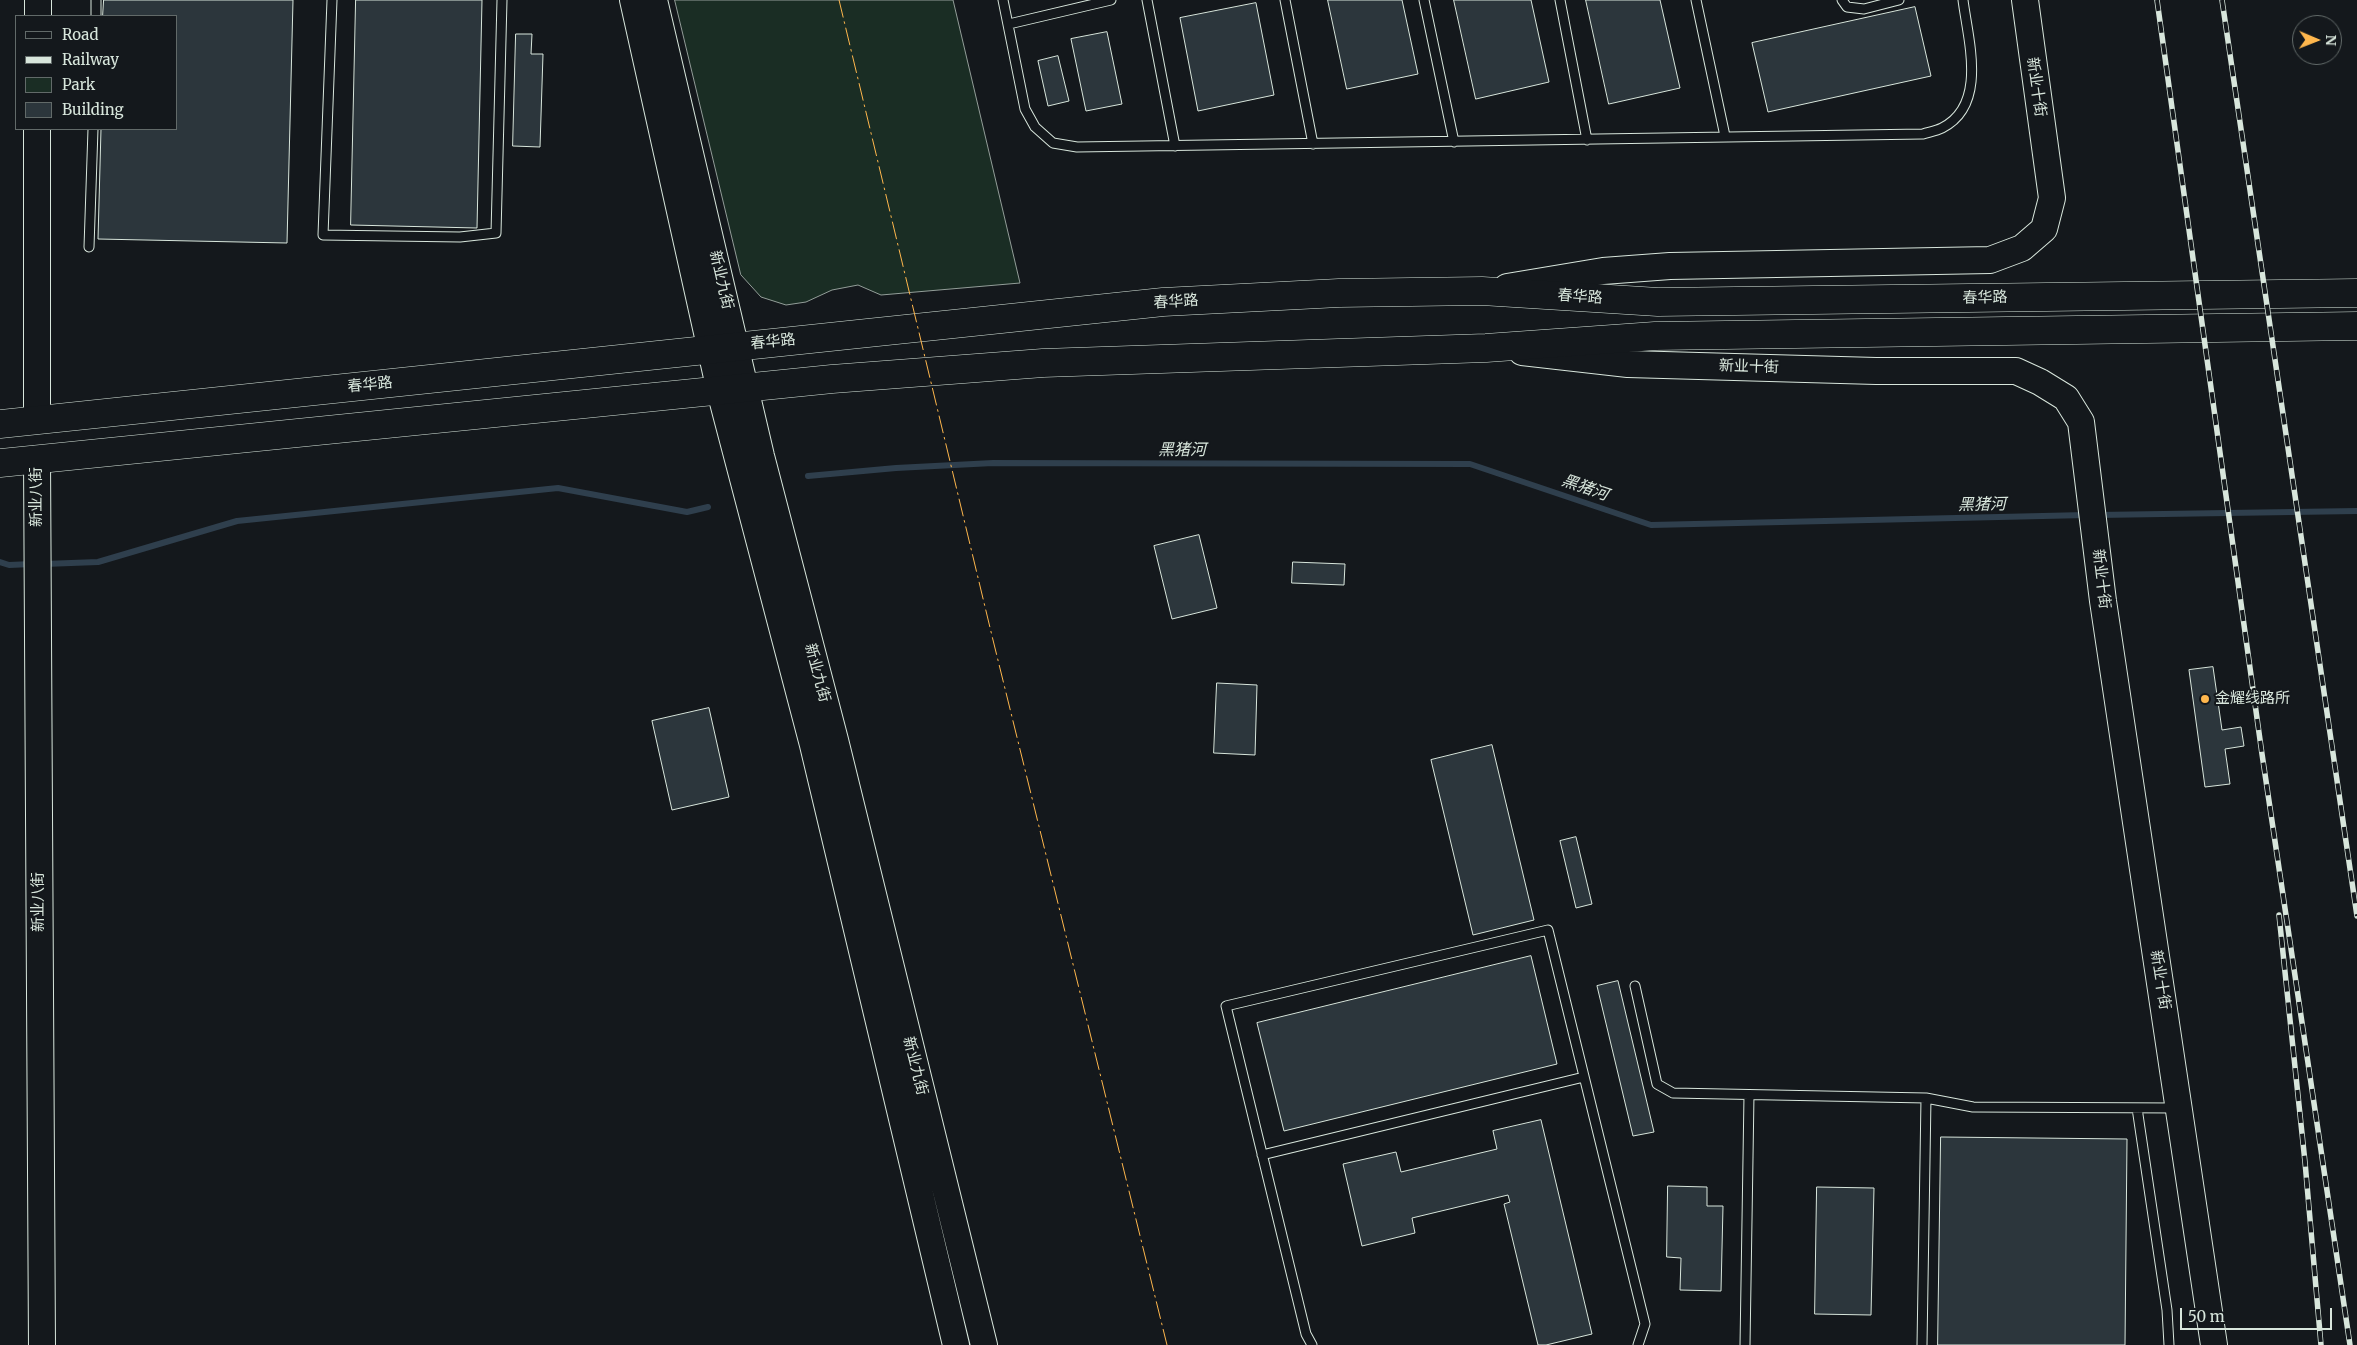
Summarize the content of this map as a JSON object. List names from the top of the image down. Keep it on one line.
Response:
{"streets":{"main road":["春华路"],"street":["新业十街","新业九街","新业八街"]},"crossings":[["新业十街","春华路"],["新业九街","春华路"]],"water":["黑猪河"],"places":["金耀线路所"],"legend":["Road","Railway","Park","Building"],"scale_bar":"50 m","north":"right"}
